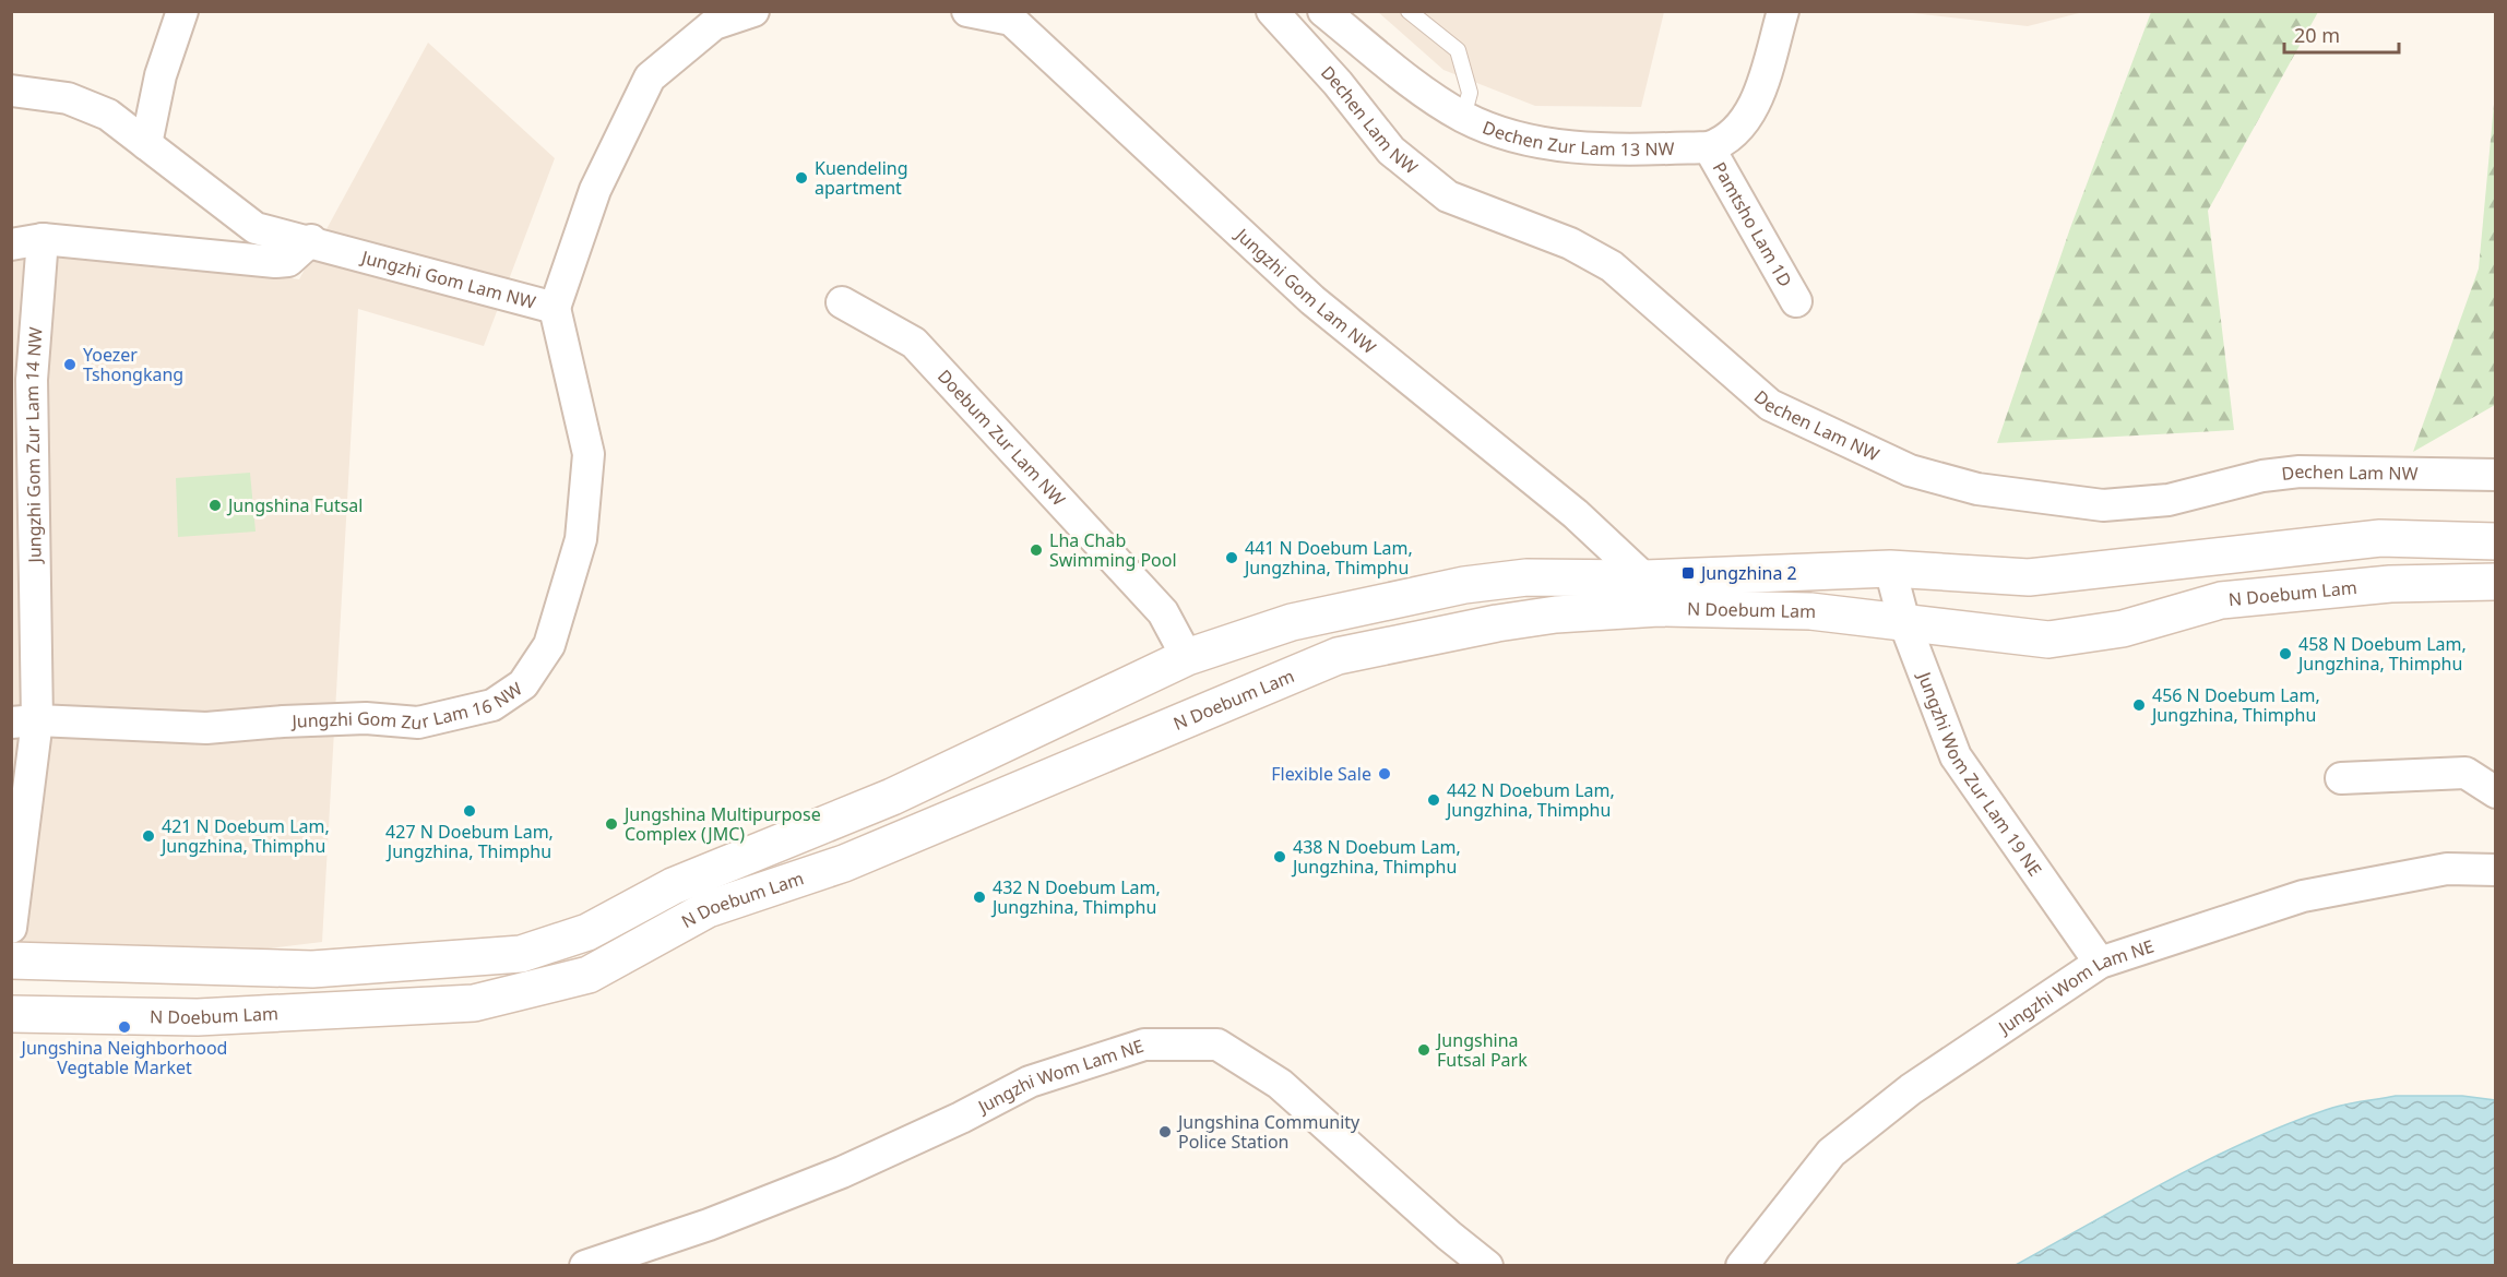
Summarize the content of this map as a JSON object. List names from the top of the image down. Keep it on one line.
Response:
{"streets":{"main road":["N Doebum Lam"],"street":["Dechen Lam NW","Dechen Zur Lam 13 NW","Pamtsho Lam 1D","Jungzhi Gom Lam NW","Doebum Zur Lam NW","Jungzhi Gom Zur Lam 14 NW","Jungzhi Gom Zur Lam 16 NW","Jungzhi Wom Zur Lam 19 NE","Jungzhi Wom Lam NE"]},"crossings":[["Dechen Zur Lam 13 NW","Pamtsho Lam 1D"],["Jungzhi Gom Lam NW","N Doebum Lam"],["Jungzhi Gom Lam NW","Jungzhi Gom Zur Lam 16 NW"],["Doebum Zur Lam NW","N Doebum Lam"],["Jungzhi Gom Zur Lam 14 NW","Jungzhi Gom Zur Lam 16 NW"],["N Doebum Lam","Jungzhi Wom Zur Lam 19 NE"],["Jungzhi Wom Zur Lam 19 NE","Jungzhi Wom Lam NE"]],"places":{"other":["Kuendeling apartment","Yoezer Tshongkang","Jungshina Futsal","Lha Chab Swimming Pool","441 N Doebum Lam, Jungzhina, Thimphu","458 N Doebum Lam, Jungzhina, Thimphu","456 N Doebum Lam, Jungzhina, Thimphu","Flexible Sale","442 N Doebum Lam, Jungzhina, Thimphu","427 N Doebum Lam, Jungzhina, Thimphu","Jungshina Multipurpose Complex (JMC)","421 N Doebum Lam, Jungzhina, Thimphu","438 N Doebum Lam, Jungzhina, Thimphu","432 N Doebum Lam, Jungzhina, Thimphu","Jungshina Neighborhood Vegtable Market","Jungshina Futsal Park","Jungshina Community Police Station"],"transit":["Jungzhina 2"]},"scale_bar":"20 m"}
